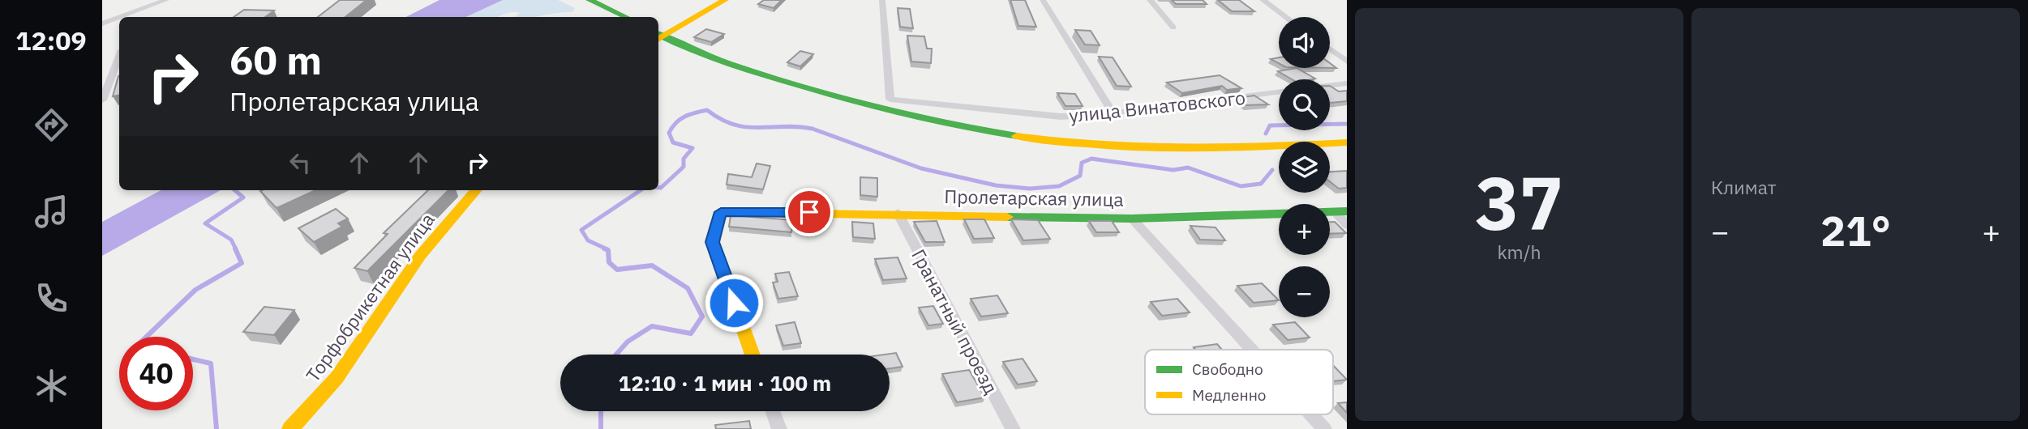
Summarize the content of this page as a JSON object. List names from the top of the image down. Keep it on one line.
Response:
{"streets":{"street":["улица Винатовского","Пролетарская улица","Торфобрикетная улица","Гранатный проезд"]},"crossings":[["Пролетарская улица","Гранатный проезд"]],"legend":["Свободно","Медленно"],"page":{"tabs":"12:09","tile":[["37","km/h"],"Климат"],"map_buttons":["+","−"],"turn":["60 m","Пролетарская улица"],"heat":["−","21°","+"],"limit":"40","trip":"12:10 · 1 мин · 100 m"}}
